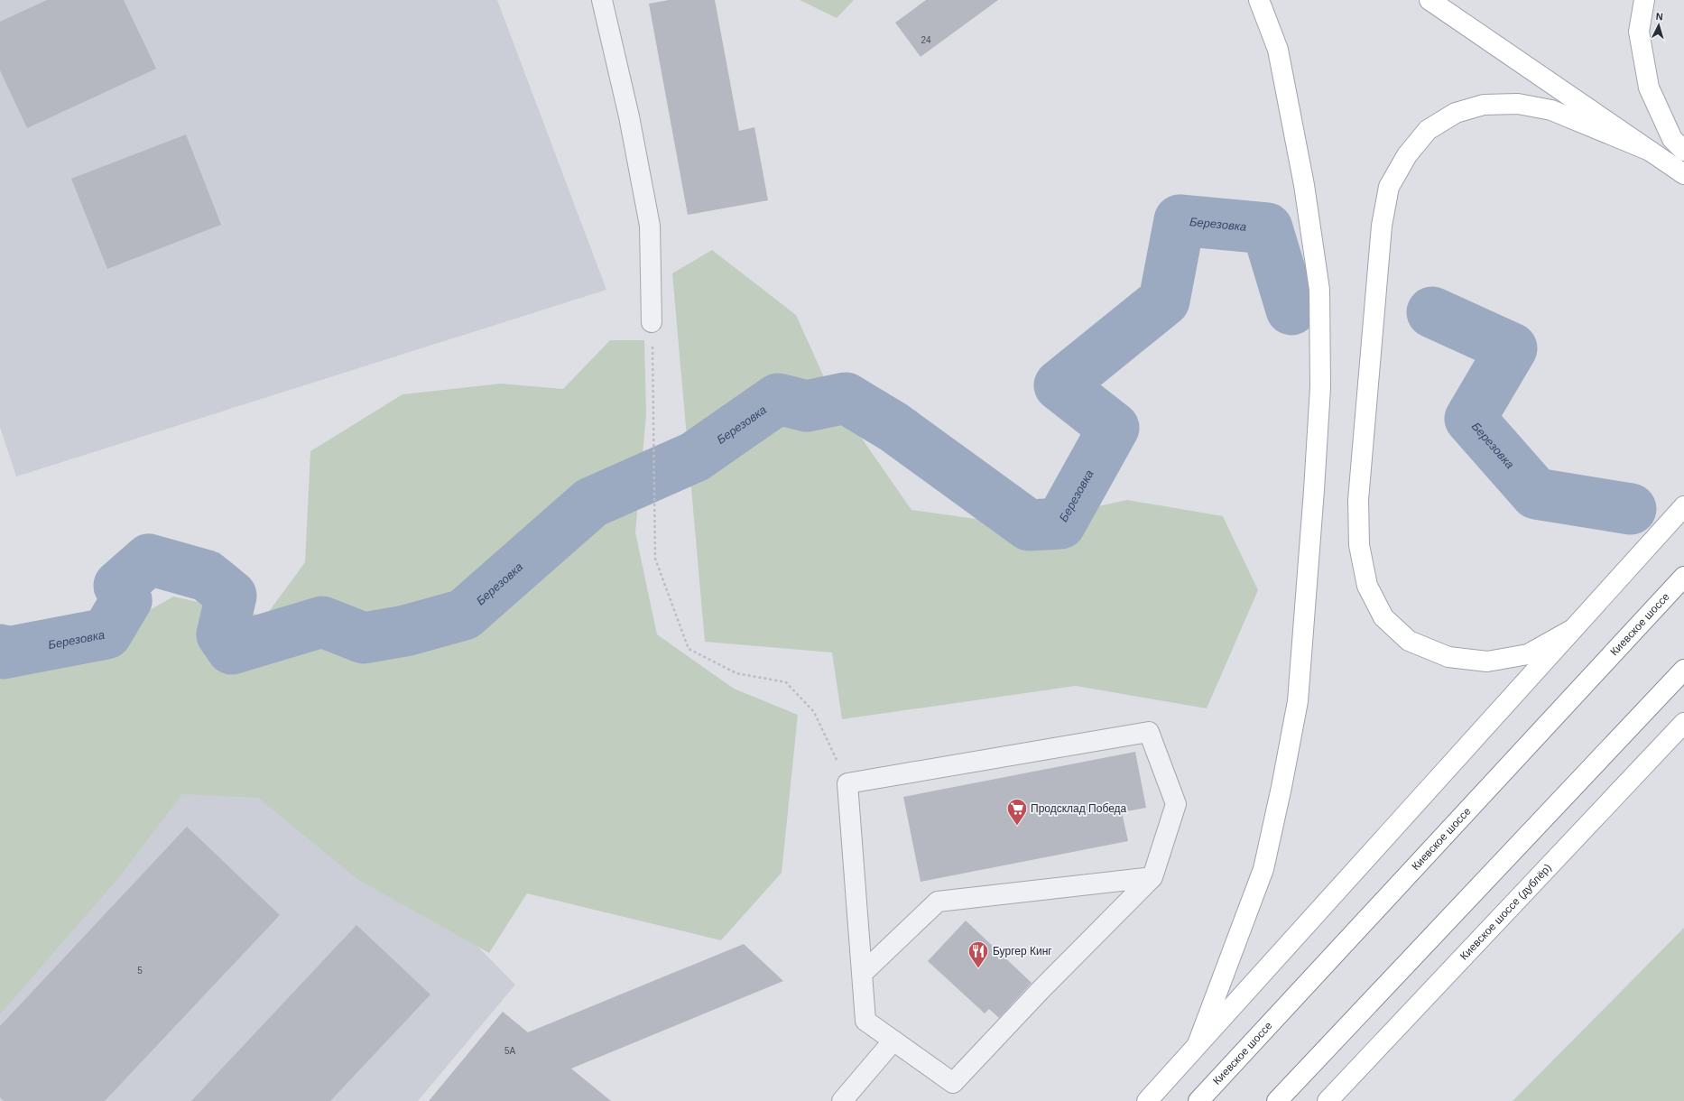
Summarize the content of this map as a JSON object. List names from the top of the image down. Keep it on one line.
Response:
{"streets":{"main road":["Киевское шоссе","Киевское шоссе (дублёр)"]},"water":["Березовка"],"places":{"supermarket":["Продсклад Победа"],"restaurant":["Бургер Кинг"]},"house_numbers":["24","5","5А"],"north":"top"}
